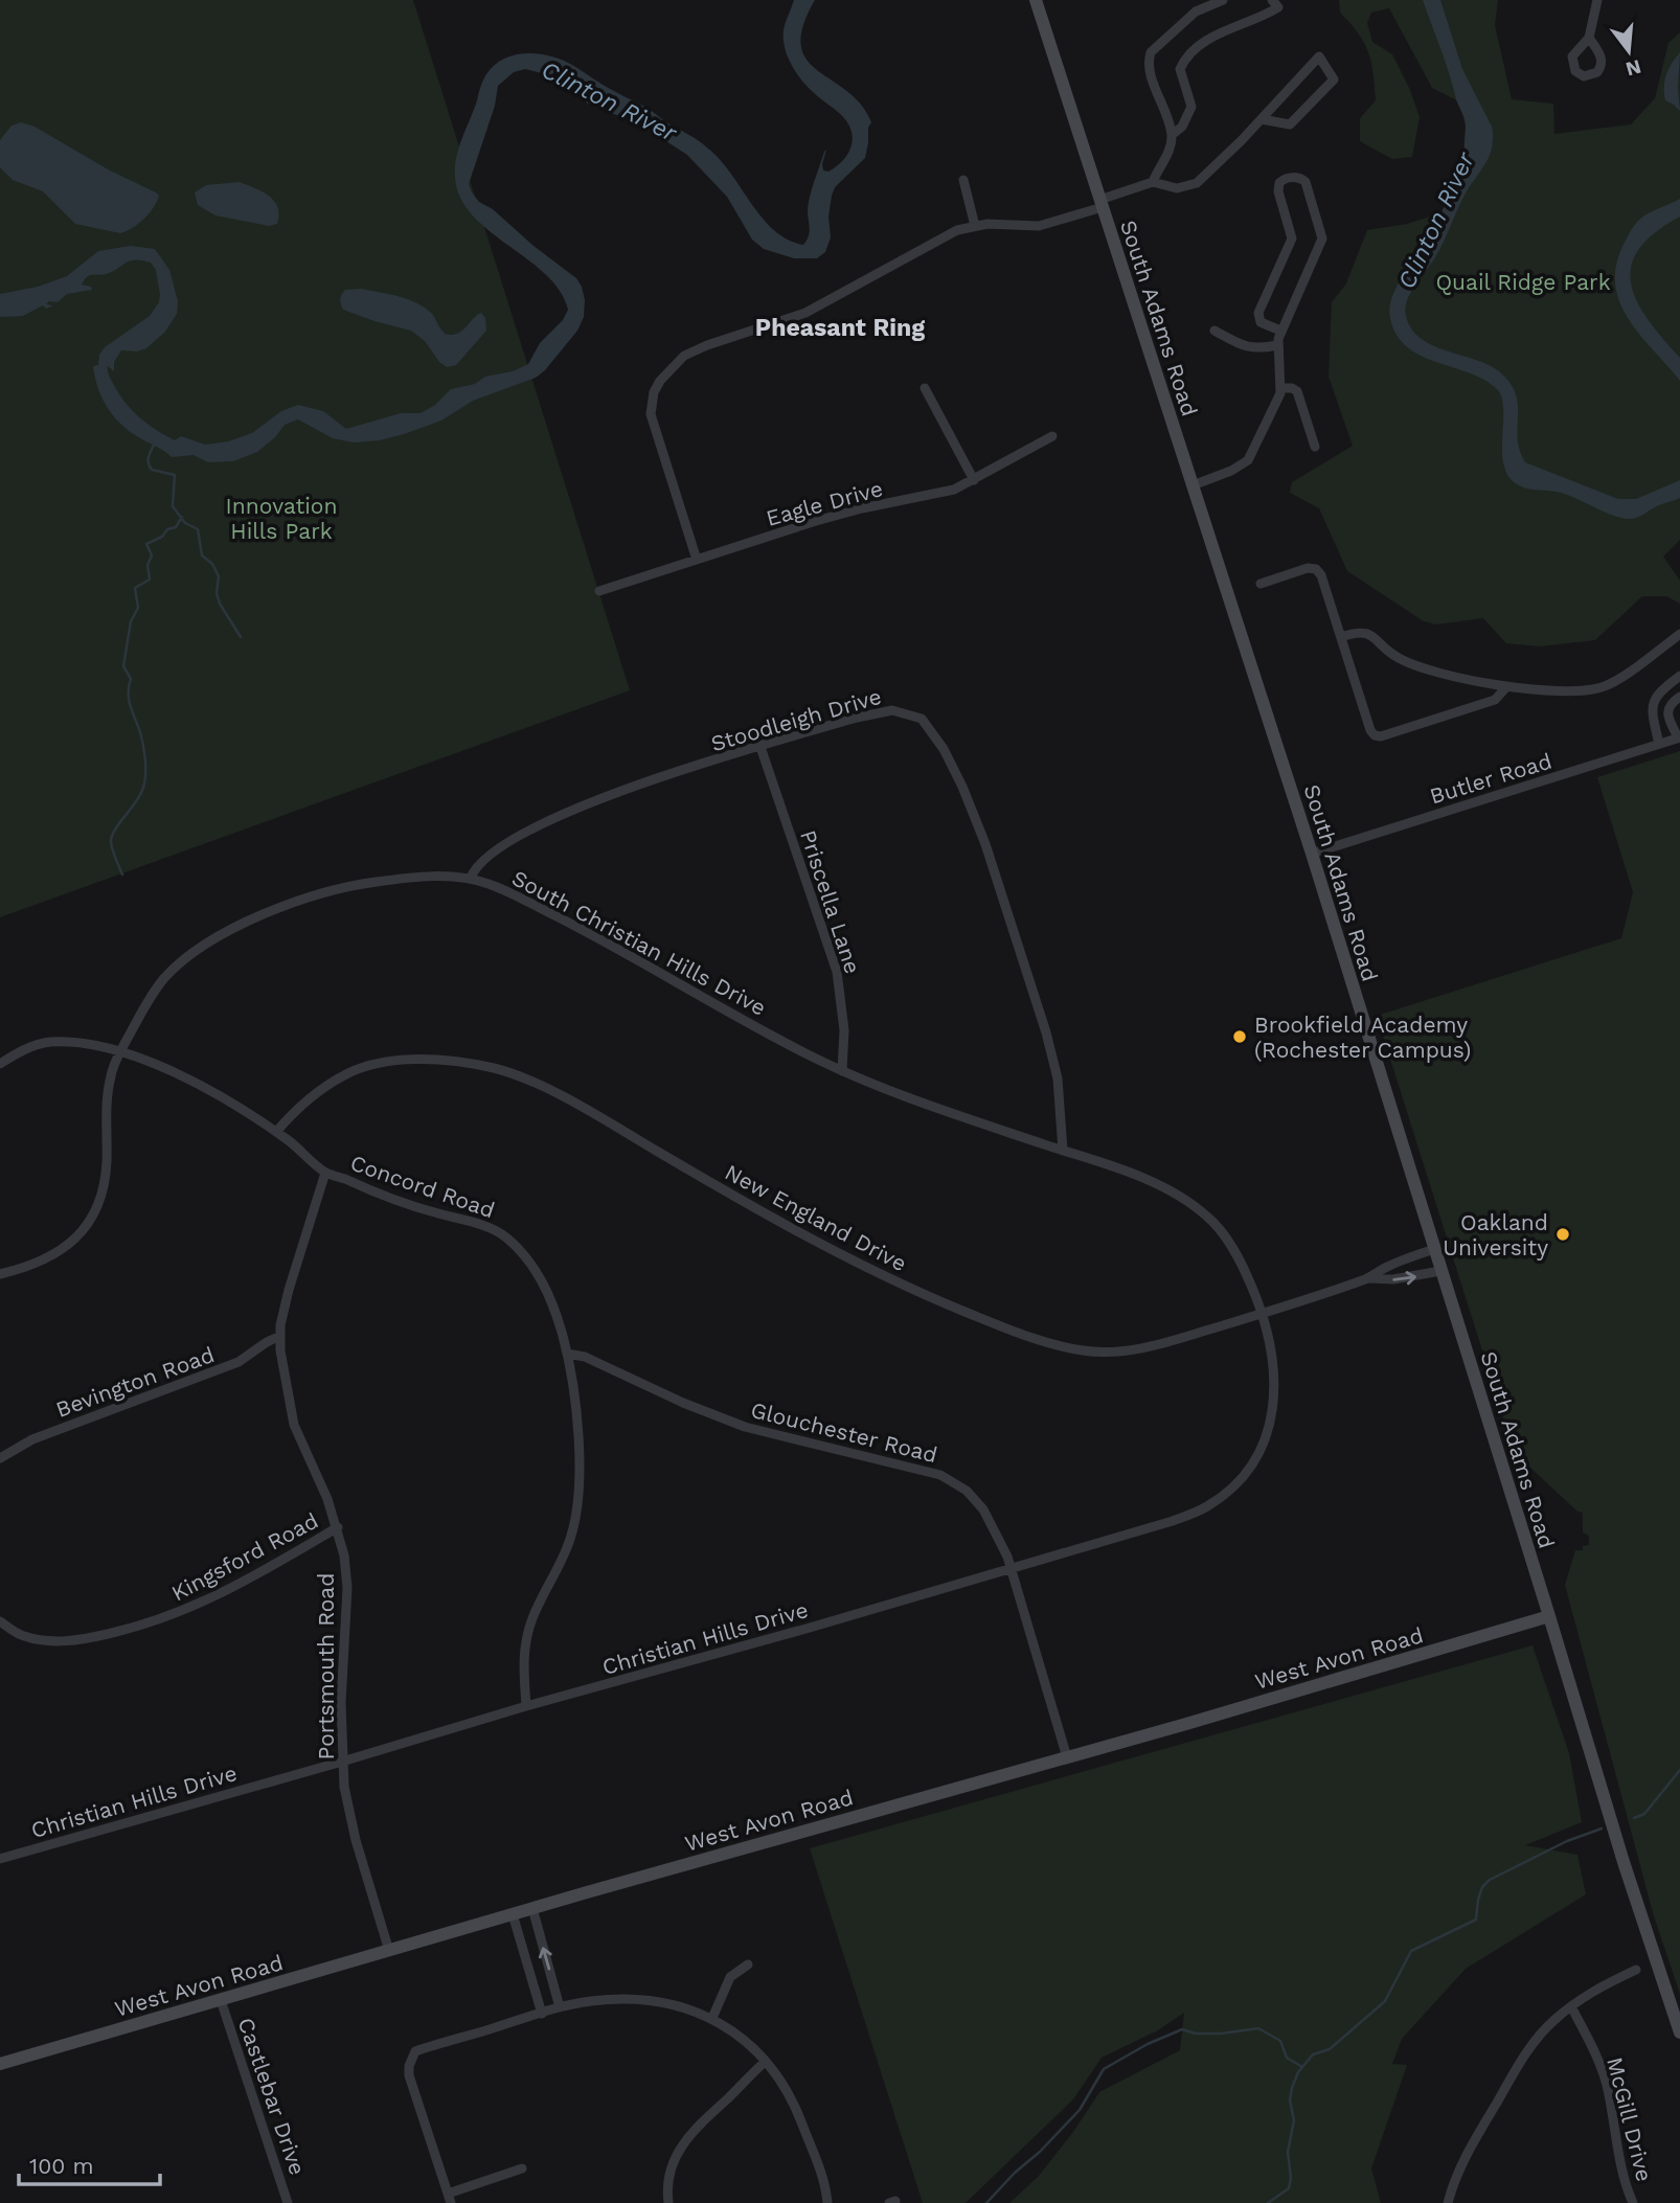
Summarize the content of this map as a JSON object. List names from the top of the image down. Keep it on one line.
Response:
{"streets":{"main road":["South Adams Road","West Avon Road"],"street":["Eagle Drive","Stoodleigh Drive","Butler Road","Priscella Lane","South Christian Hills Drive","Concord Road","New England Drive","Bevington Road","Glouchester Road","Kingsford Road","Christian Hills Drive","Portsmouth Road","Castlebar Drive","McGill Drive"]},"crossings":[["South Adams Road","Butler Road"],["South Adams Road","New England Drive"],["South Adams Road","West Avon Road"],["Stoodleigh Drive","Priscella Lane"],["Stoodleigh Drive","South Christian Hills Drive"],["Priscella Lane","South Christian Hills Drive"],["South Christian Hills Drive","Concord Road"],["South Christian Hills Drive","New England Drive"],["South Christian Hills Drive","Christian Hills Drive"],["Concord Road","New England Drive"],["Concord Road","Glouchester Road"],["Concord Road","Christian Hills Drive"],["Concord Road","Portsmouth Road"],["New England Drive","Christian Hills Drive"],["Bevington Road","Portsmouth Road"],["Glouchester Road","Christian Hills Drive"],["Glouchester Road","West Avon Road"],["Kingsford Road","Portsmouth Road"],["Christian Hills Drive","Portsmouth Road"],["West Avon Road","Portsmouth Road"],["West Avon Road","Castlebar Drive"]],"districts":["Pheasant Ring"],"water":["Clinton River"],"parks":["Quail Ridge Park","Innovation Hills Park"],"places":["Brookfield Academy (Rochester Campus)","Oakland University"],"scale_bar":"100 m","north":"bottom"}
